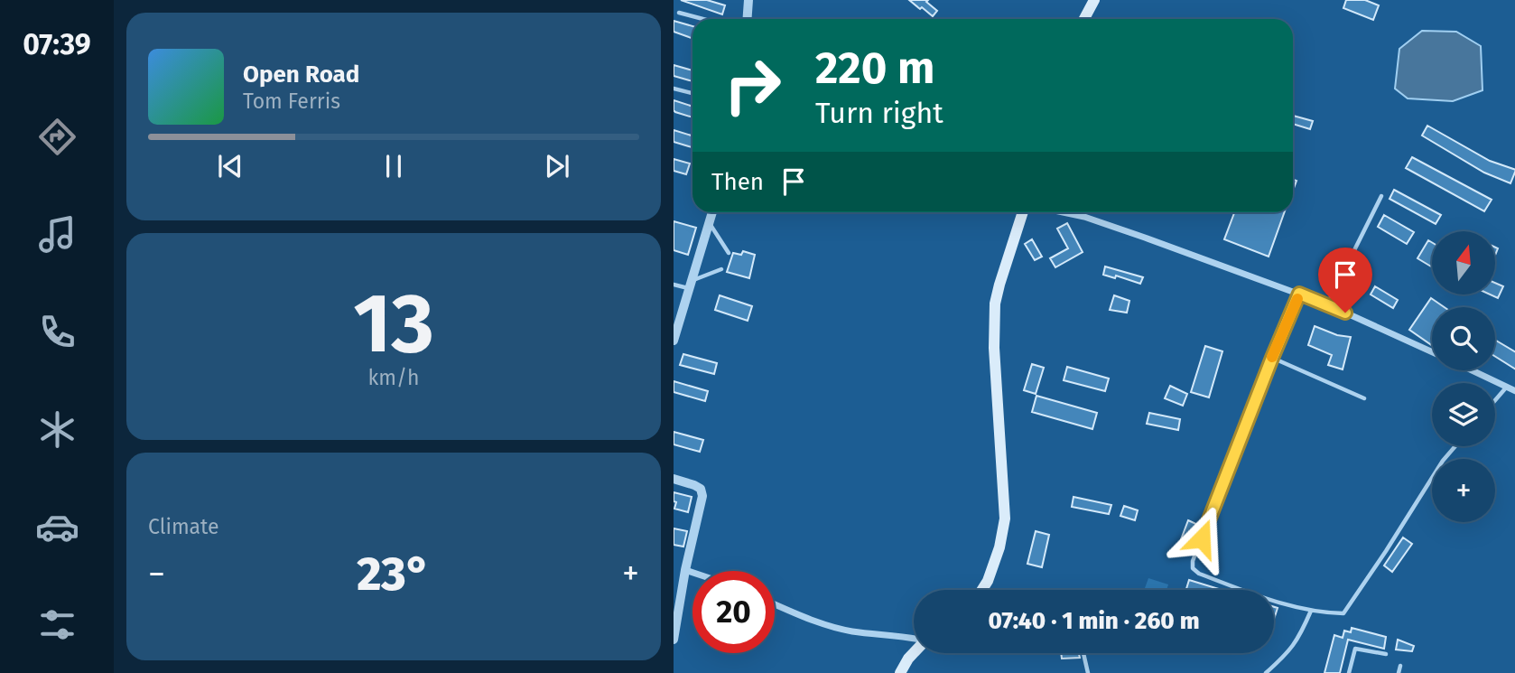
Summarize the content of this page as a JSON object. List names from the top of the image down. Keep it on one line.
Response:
{"north":"top","page":{"tabs":"07:39","turn":["220 m","Turn right"],"song":["Open Road","Tom Ferris"],"then":"Then","map_buttons":"+","tile":[["13","km/h"],"Climate"],"heat":["−","23°","+"],"limit":"20","trip":"07:40 · 1 min · 260 m"}}
